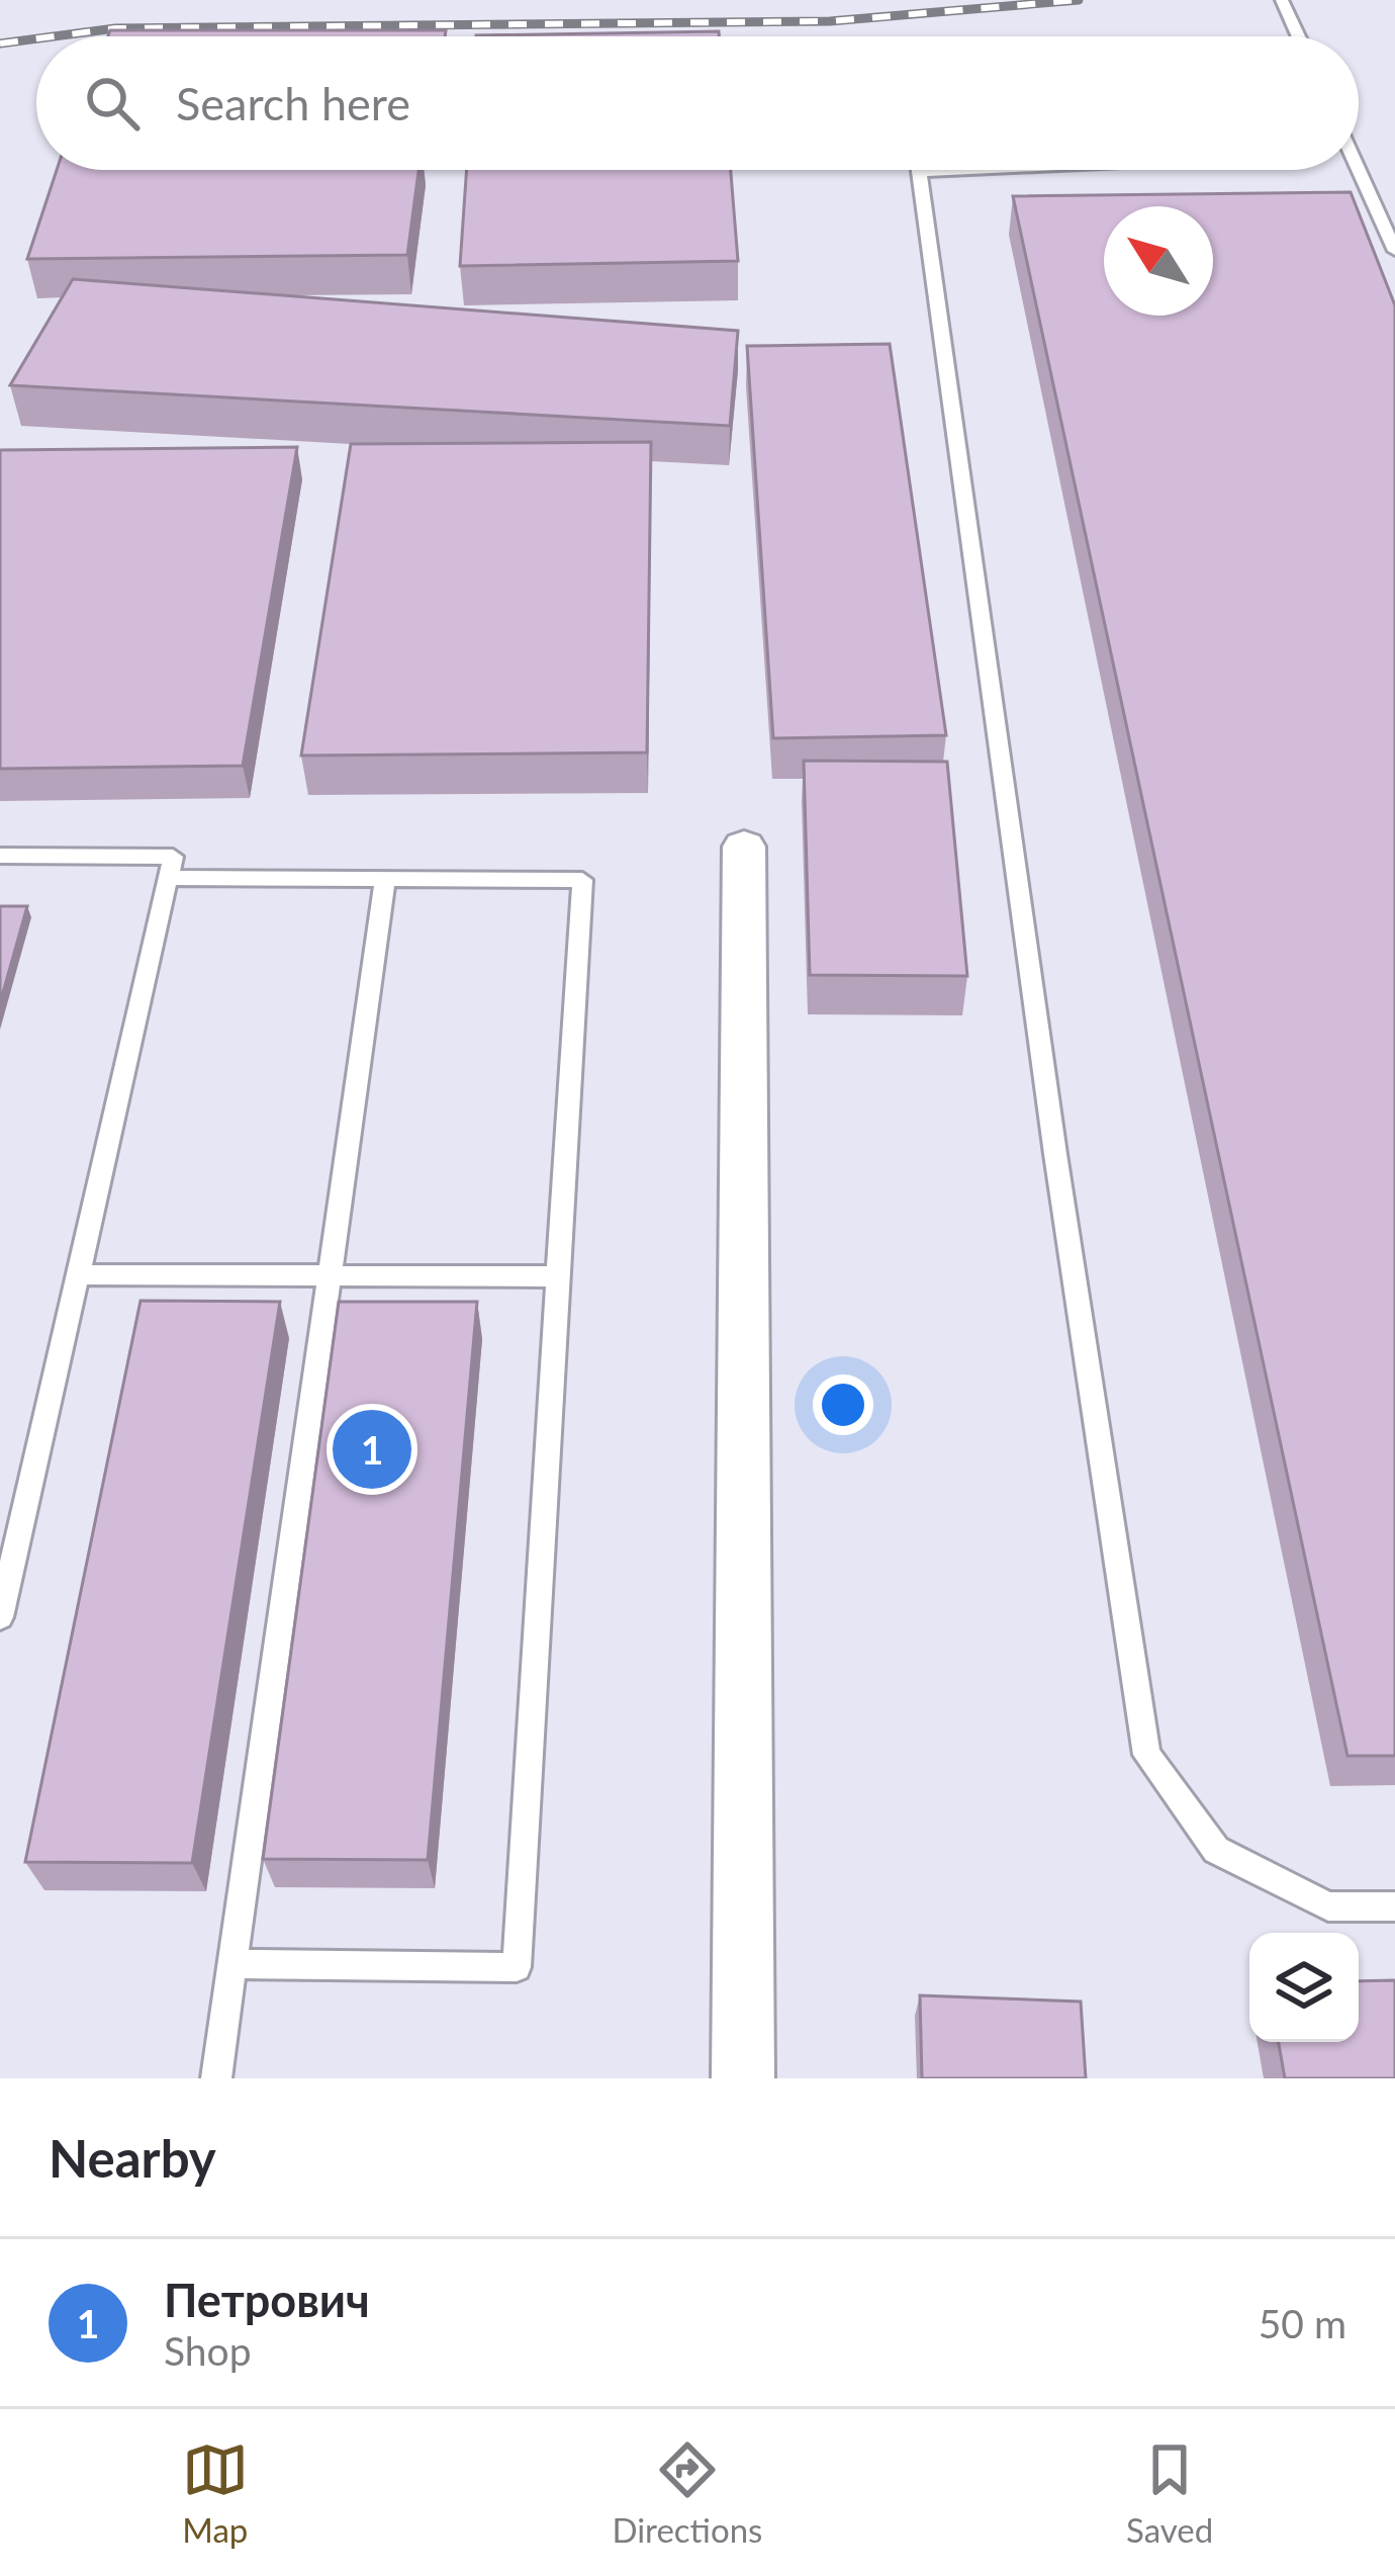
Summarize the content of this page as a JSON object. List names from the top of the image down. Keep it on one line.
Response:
{"north":"top left","page":{"search":"Search here","pins":"1","heading":"Nearby","list":[{"mark":"1","name":"Петрович","note":"Shop","value":"50 m"}],"nav":["Map","Directions","Saved"]}}
